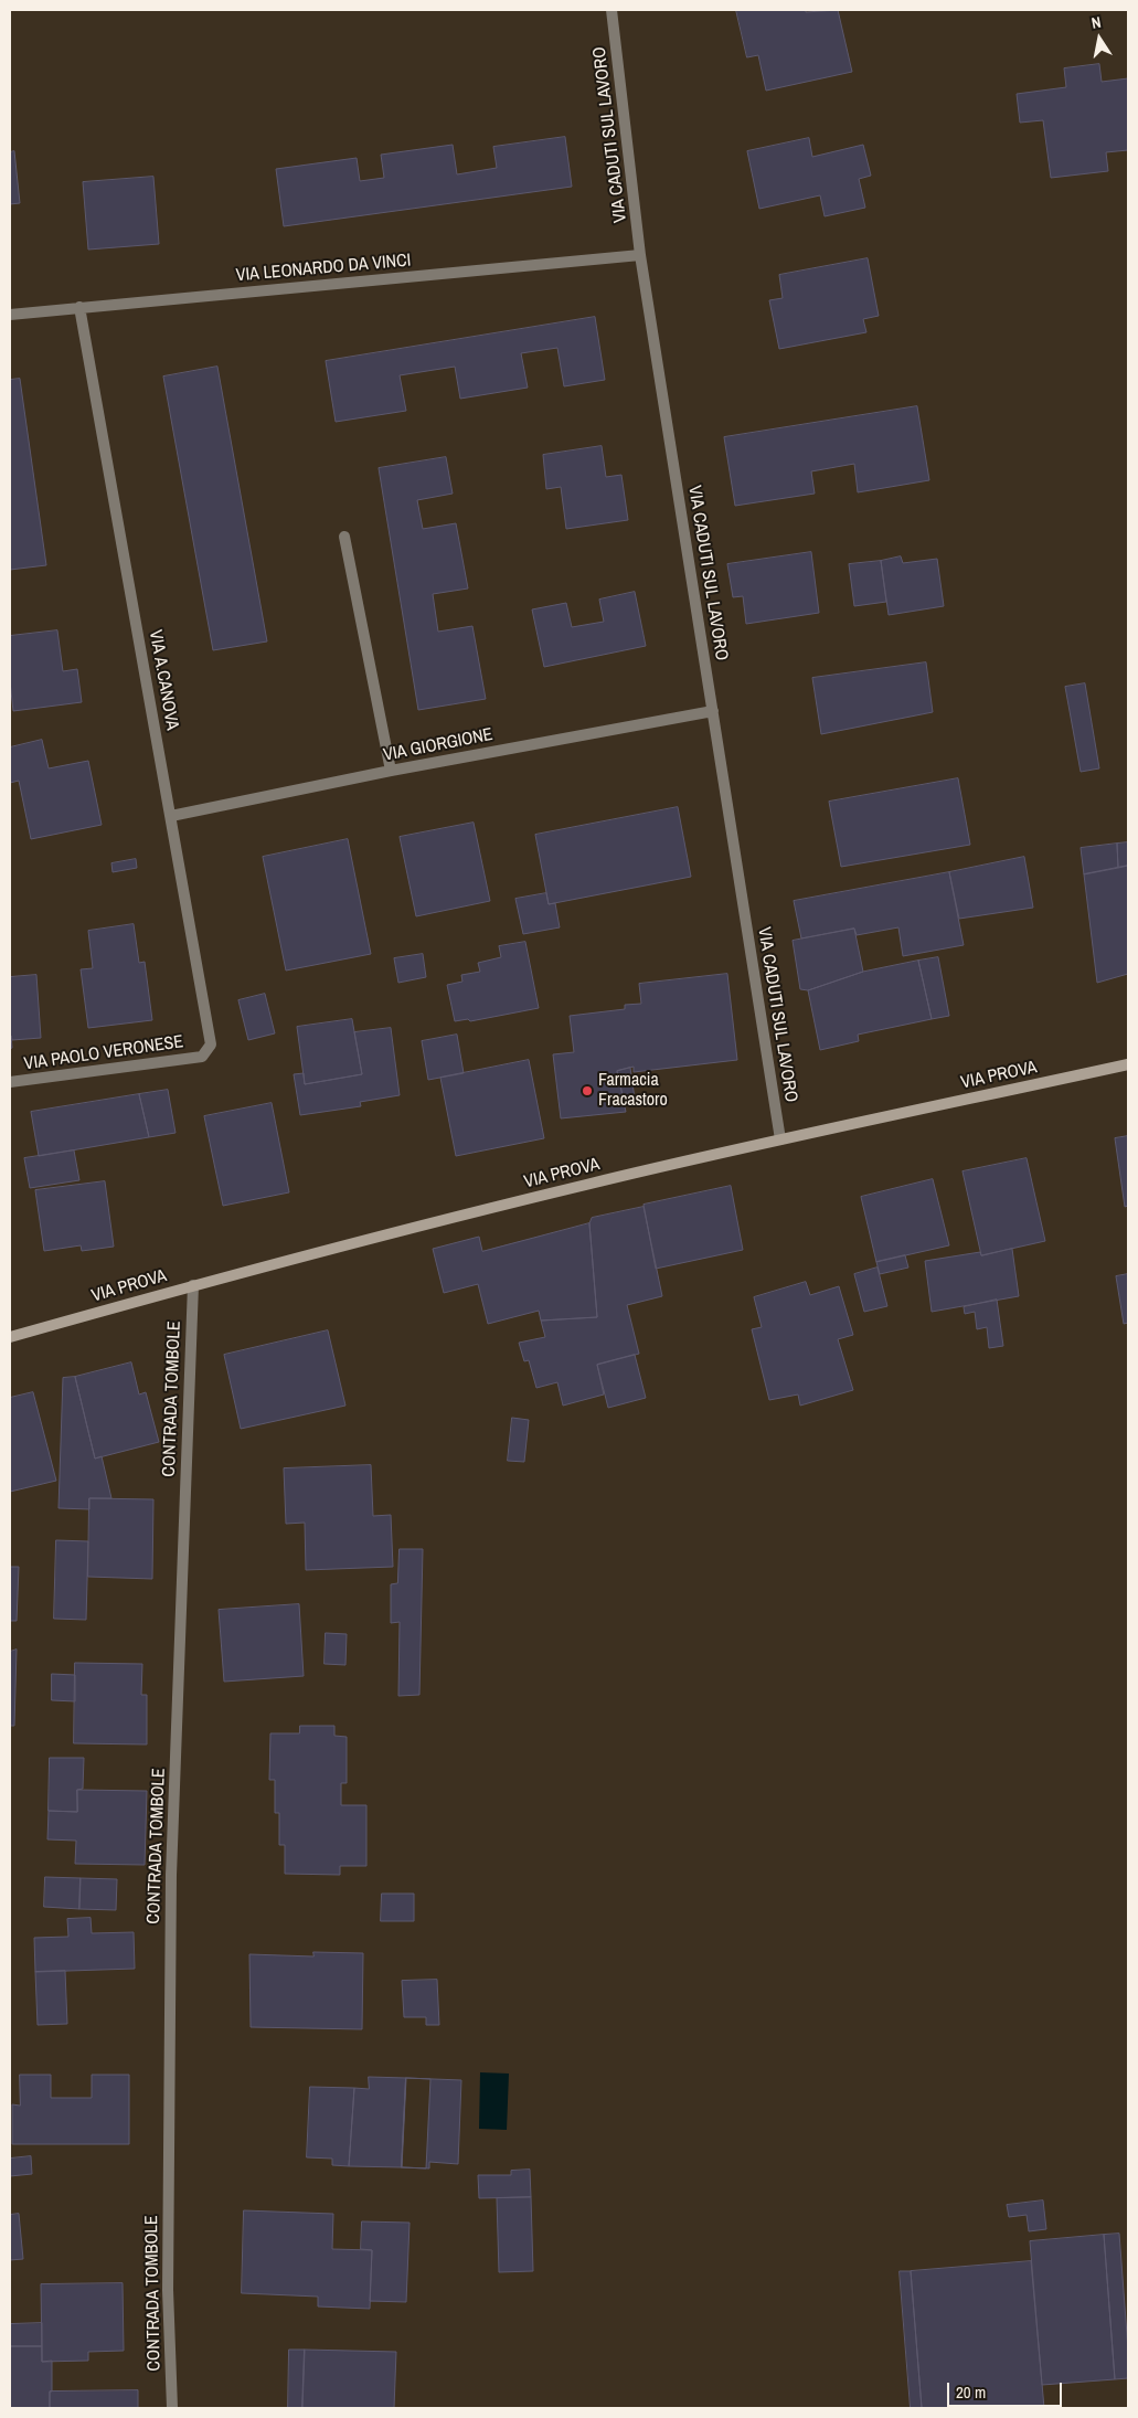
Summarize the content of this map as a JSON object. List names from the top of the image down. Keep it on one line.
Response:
{"streets":{"main road":["VIA PROVA"],"street":["VIA CADUTI SUL LAVORO","VIA LEONARDO DA VINCI","VIA A.CANOVA","VIA GIORGIONE","VIA PAOLO VERONESE","CONTRADA TOMBOLE"]},"crossings":[["VIA CADUTI SUL LAVORO","VIA LEONARDO DA VINCI"],["VIA CADUTI SUL LAVORO","VIA GIORGIONE"],["VIA CADUTI SUL LAVORO","VIA PROVA"],["VIA LEONARDO DA VINCI","VIA A.CANOVA"],["VIA A.CANOVA","VIA GIORGIONE"],["VIA A.CANOVA","VIA PAOLO VERONESE"],["VIA PROVA","CONTRADA TOMBOLE"]],"places":["Farmacia Fracastoro"],"scale_bar":"20 m","north":"top"}
